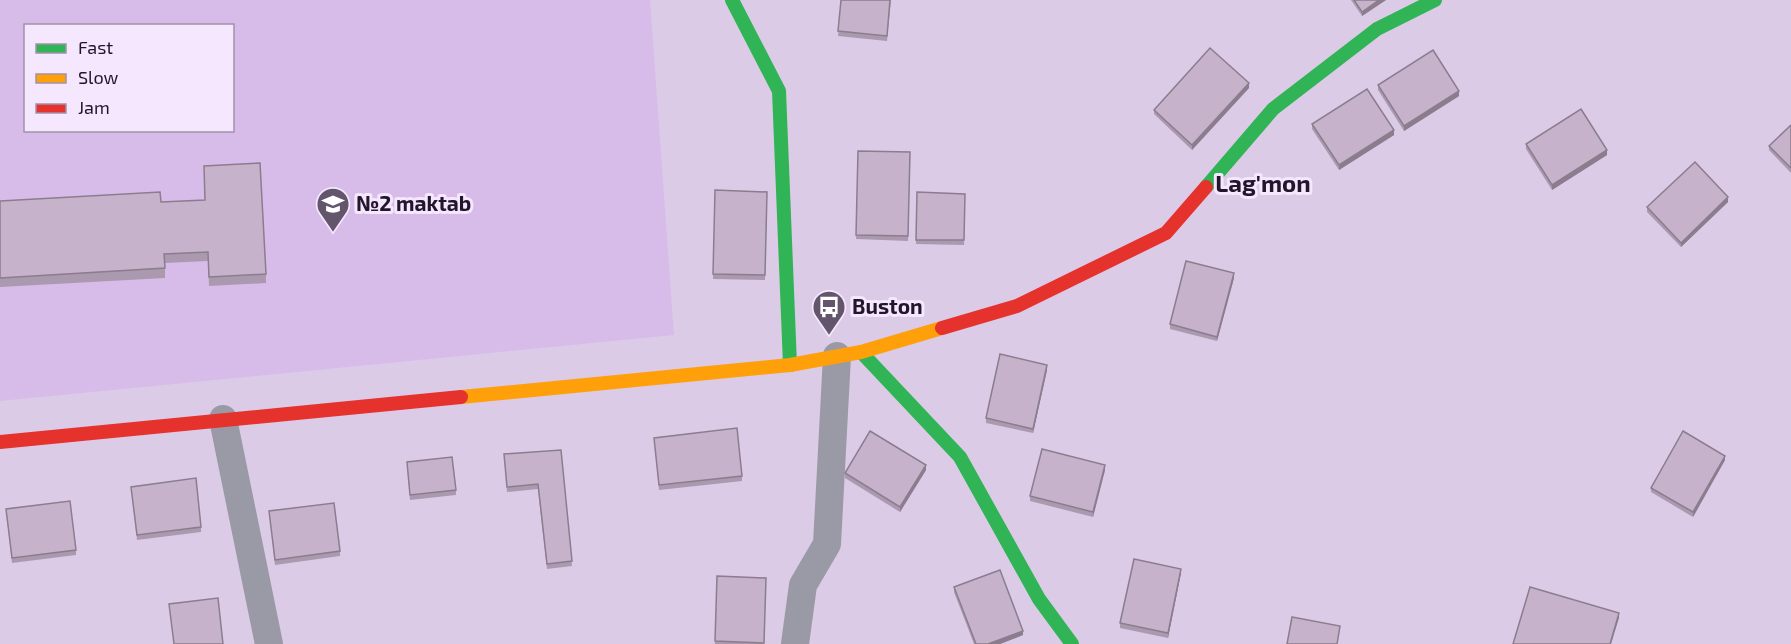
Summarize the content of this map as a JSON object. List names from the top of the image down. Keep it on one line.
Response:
{"districts":["Lag'mon"],"places":{"school or university":["№2 maktab"],"bus stop":["Buston"]},"legend":["Fast","Slow","Jam"]}
